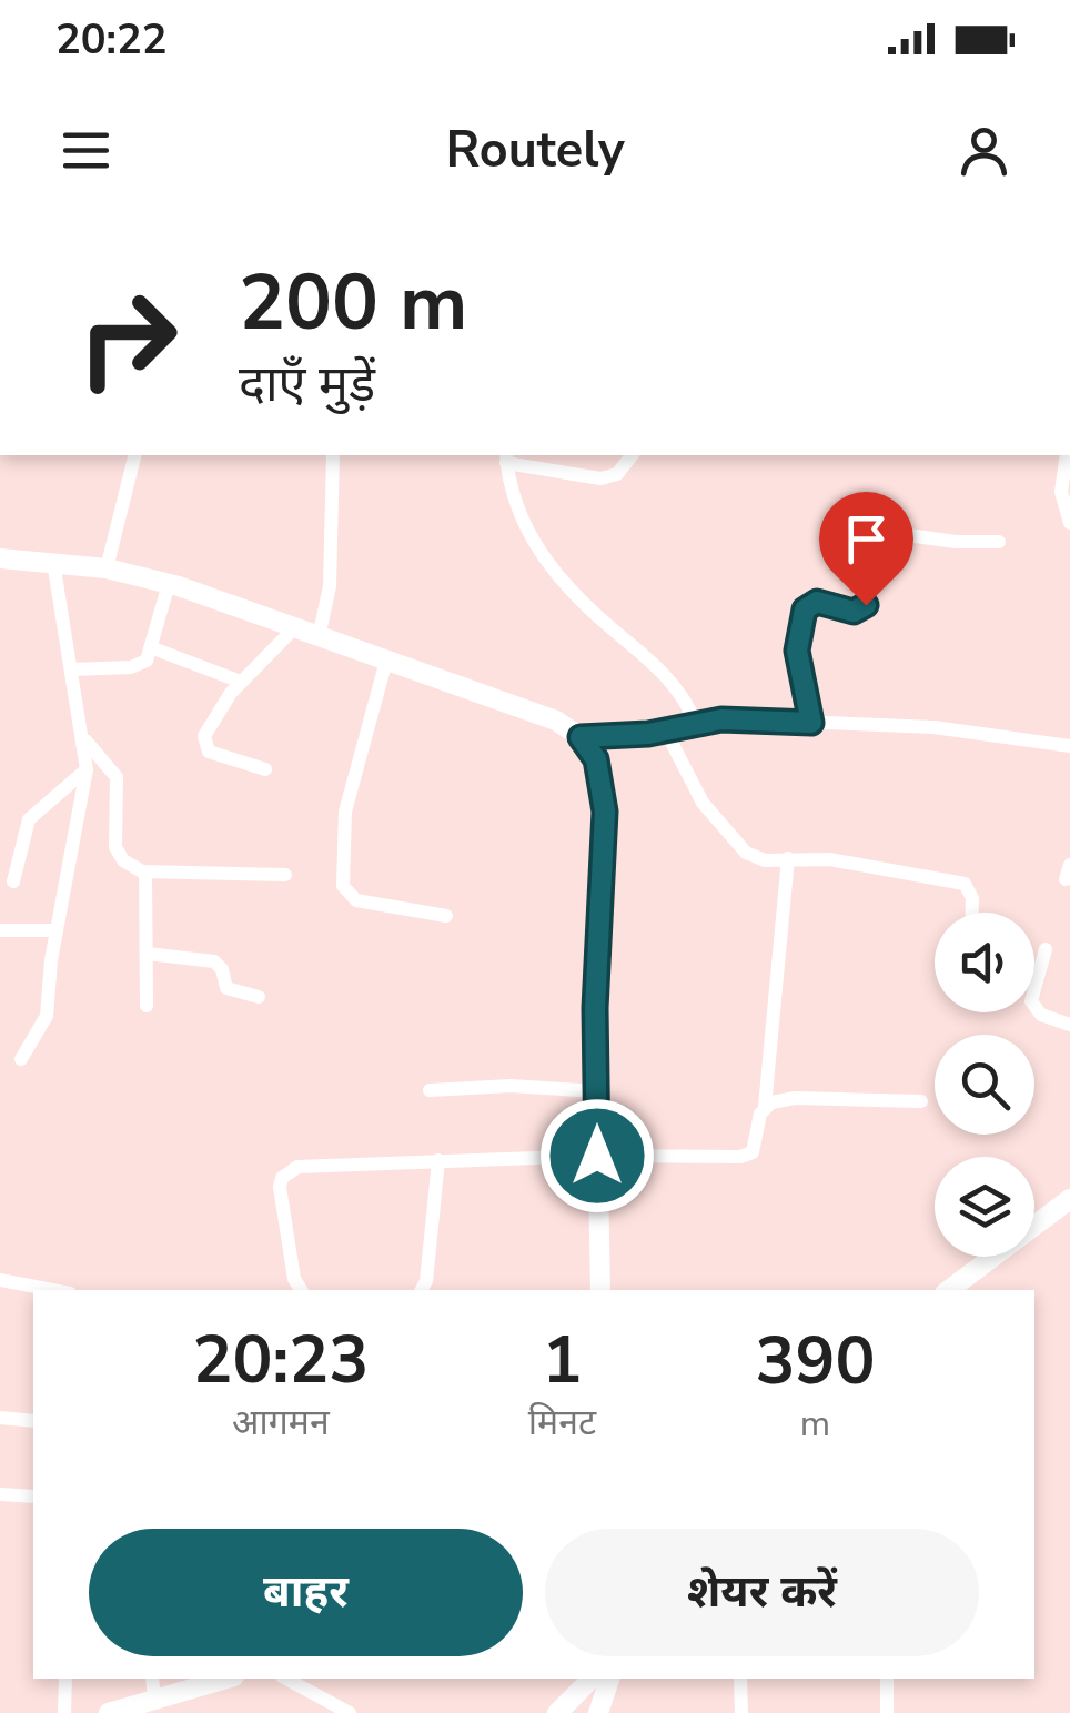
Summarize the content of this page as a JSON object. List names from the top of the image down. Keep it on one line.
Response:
{"page":{"status":"20:22","header":"Routely","turn":["200 m","दाएँ मुड़ें"],"eta":["20:23","आगमन","1","मिनट","390","m"],"buttons":["बाहर","शेयर करें"]}}
